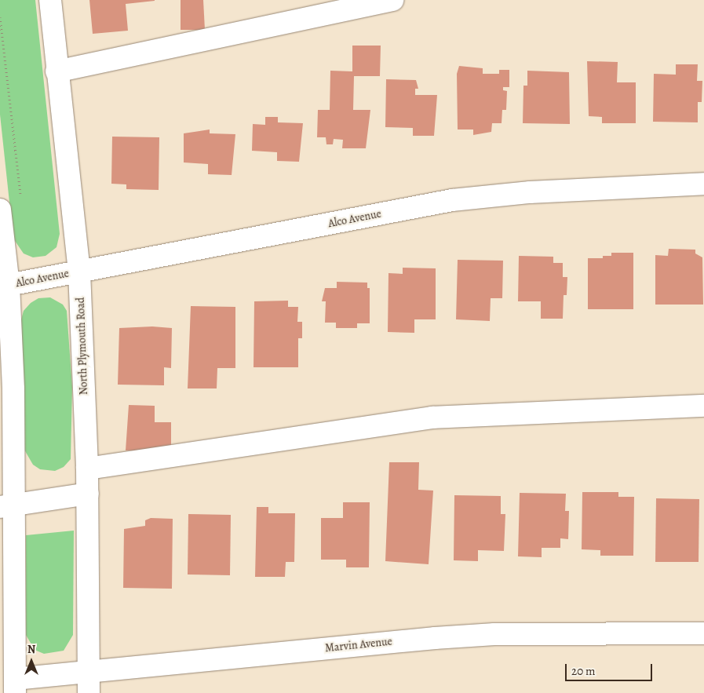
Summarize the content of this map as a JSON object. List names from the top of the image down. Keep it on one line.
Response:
{"streets":{"street":["Alco Avenue","North Plymouth Road","Marvin Avenue"]},"crossings":[["Alco Avenue","North Plymouth Road"],["North Plymouth Road","Marvin Avenue"]],"scale_bar":"20 m","north":"top"}
